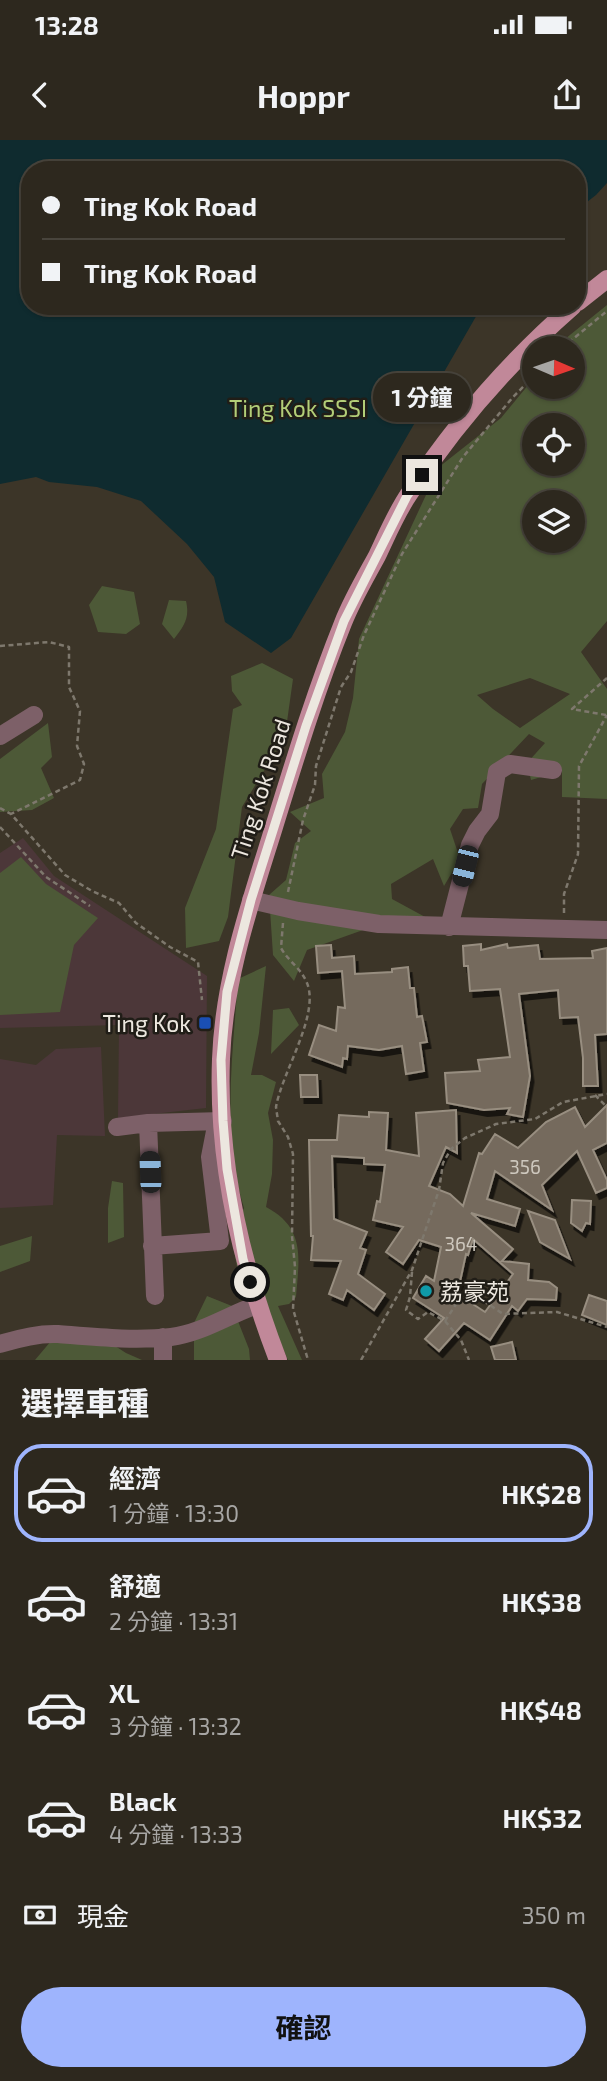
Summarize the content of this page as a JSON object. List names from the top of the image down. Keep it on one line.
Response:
{"streets":{"main road":["Ting Kok Road"]},"parks":["Ting Kok SSSI"],"places":{"transit":["Ting Kok"],"other":["荔豪苑"]},"house_numbers":["356","364"],"north":"right","page":{"status":"13:28","header":"Hoppr","banner":["Ting Kok Road","Ting Kok Road"],"bubble":"1 分鐘","heading":"選擇車種","list":[{"name":"經濟","note":"1 分鐘 · 13:30","value":"HK$28"},{"name":"舒適","note":"2 分鐘 · 13:31","value":"HK$38"},{"name":"XL","note":"3 分鐘 · 13:32","value":"HK$48"},{"name":"Black","note":"4 分鐘 · 13:33","value":"HK$32"}],"pay":["現金","350 m"],"buttons":"確認"}}
